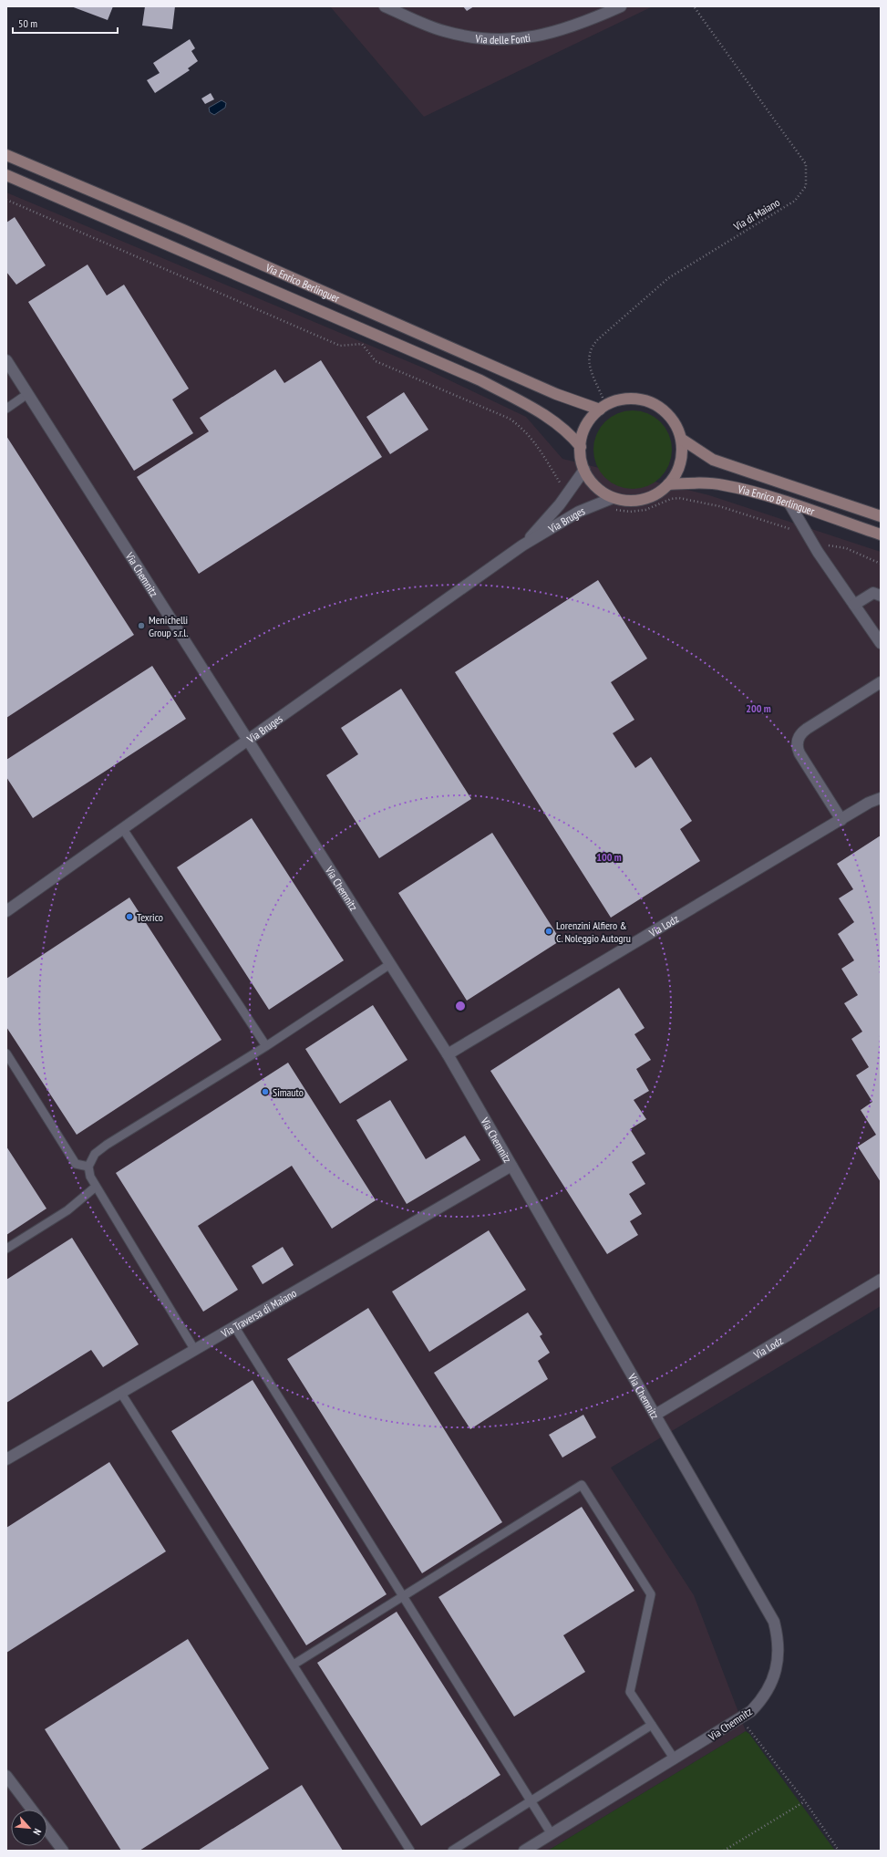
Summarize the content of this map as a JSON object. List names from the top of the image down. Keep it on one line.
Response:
{"streets":{"main road":["Via Enrico Berlinguer"],"street":["Via delle Fonti","Via Bruges","Via Chemnitz","Via Lodz","Via Traversa di Maiano"],"path":["Via di Maiano"]},"crossings":[["Via di Maiano","Via Enrico Berlinguer"],["Via di Maiano","Via Bruges"],["Via Enrico Berlinguer","Via Bruges"],["Via Bruges","Via Chemnitz"],["Via Chemnitz","Via Lodz"],["Via Chemnitz","Via Traversa di Maiano"]],"places":["Menichelli Group s.r.l.","Texrico","Lorenzini Alfiero & C. Noleggio Autogru","Simauto"],"scale_bar":"50 m","north":"bottom right","rings":["200 m","100 m"]}
